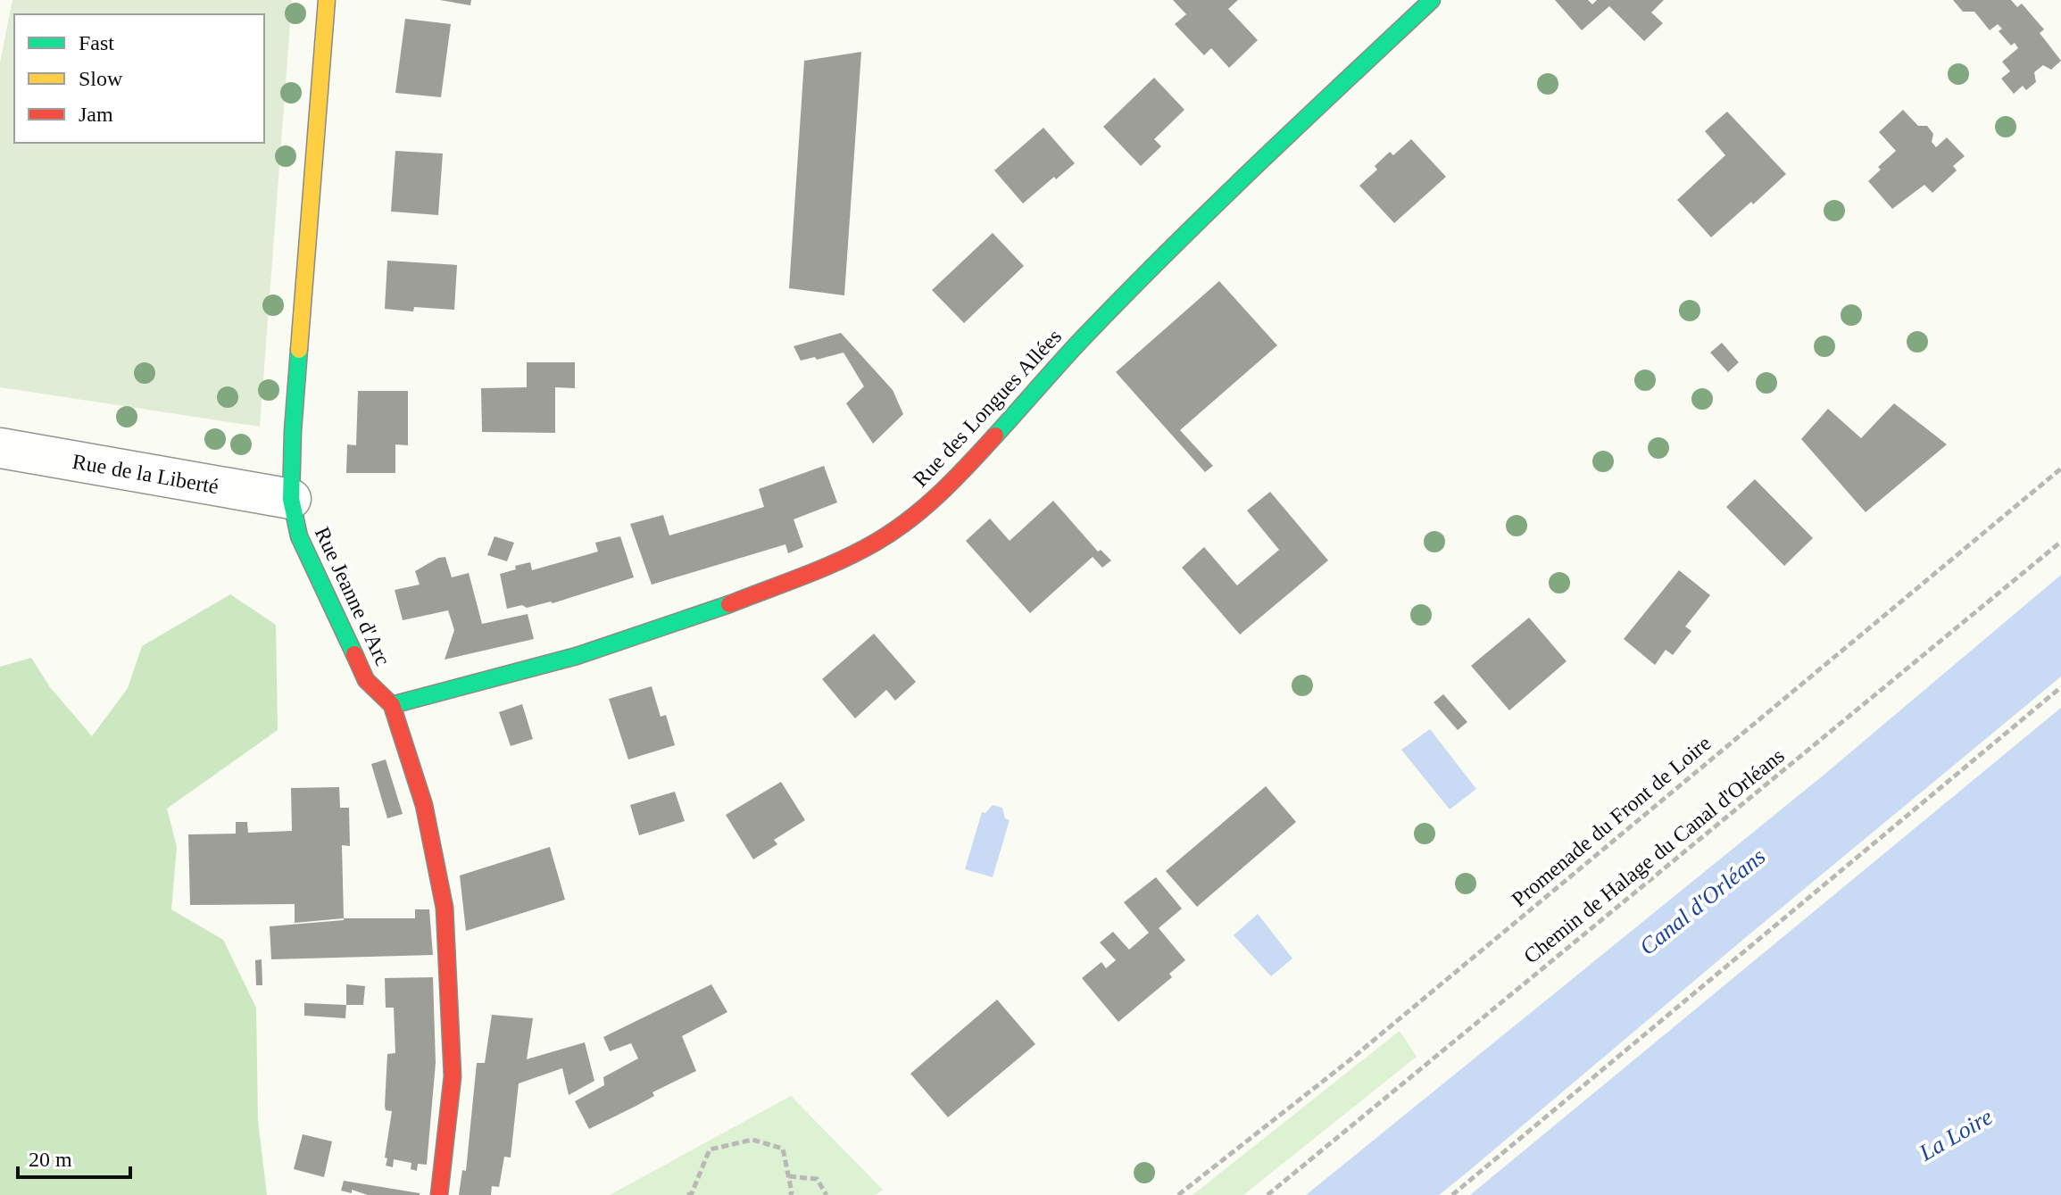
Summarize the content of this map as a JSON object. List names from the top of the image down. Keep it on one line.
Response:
{"streets":{"street":["Rue des Longues Allées","Rue de la Liberté","Rue Jeanne d'Arc"],"path":["Promenade du Front de Loire","Chemin de Halage du Canal d'Orléans"]},"crossings":[["Rue des Longues Allées","Rue Jeanne d'Arc"],["Rue de la Liberté","Rue Jeanne d'Arc"]],"water":["Canal d'Orléans","La Loire"],"legend":["Fast","Slow","Jam"],"scale_bar":"20 m"}
